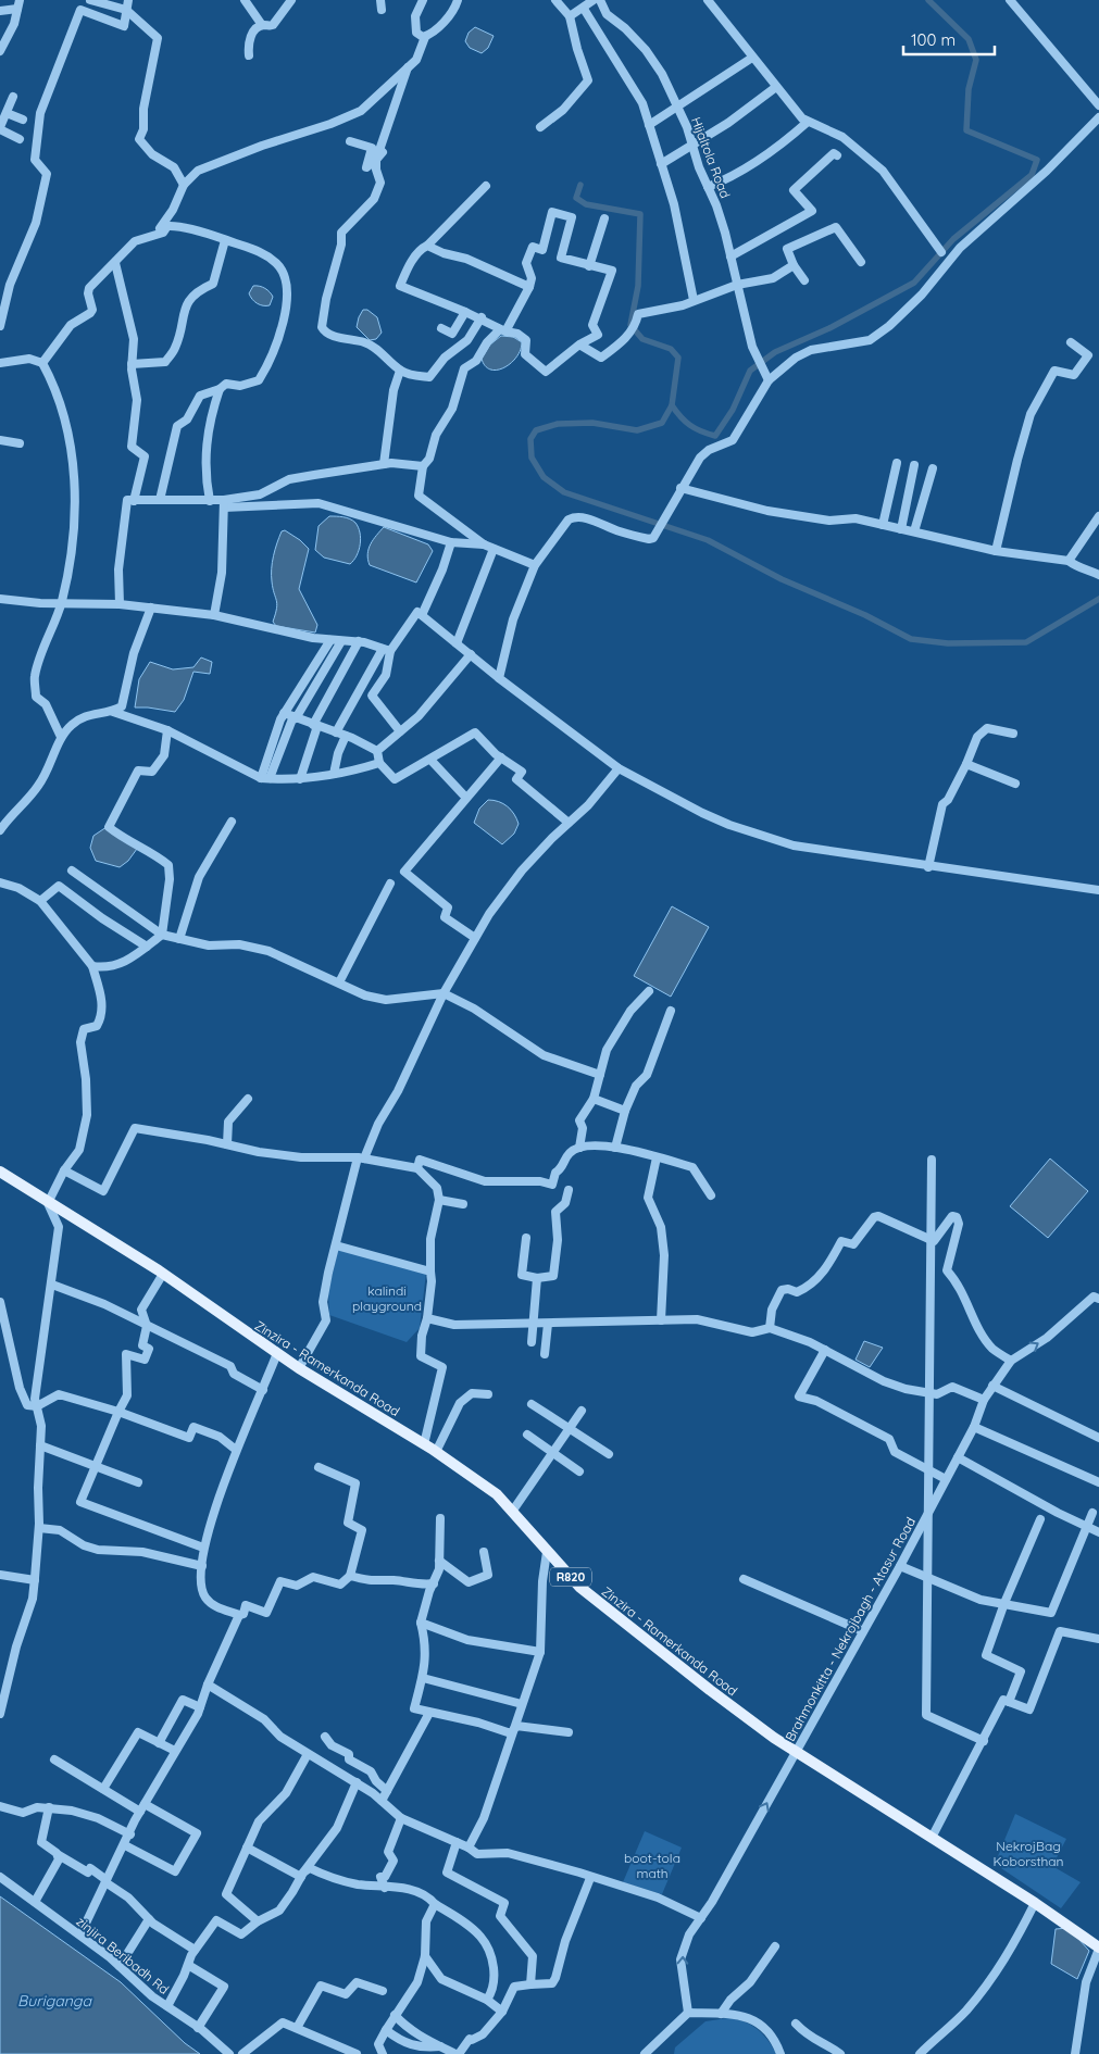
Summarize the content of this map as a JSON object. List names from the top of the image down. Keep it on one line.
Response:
{"streets":{"main road":["Zinzira - Ramerkanda Road","R820"],"street":["Hijaltola Road","Brahmonkitta - Nekrojbagh - Atasur Road","zinjira Beribadh Rd"]},"crossings":[["Zinzira - Ramerkanda Road","Brahmonkitta - Nekrojbagh - Atasur Road"]],"one_way":["Brahmonkitta - Nekrojbagh - Atasur Road"],"water":["Buriganga"],"parks":["kalindi playground","NekrojBag Koborsthan","boot-tola math"],"scale_bar":"100 m"}
